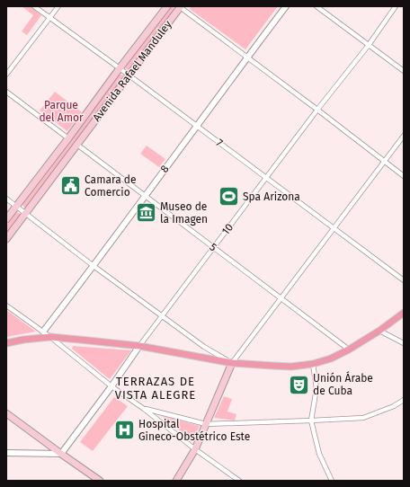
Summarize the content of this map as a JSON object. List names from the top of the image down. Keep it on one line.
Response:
{"streets":{"main road":["Avenida Rafael Manduley"],"street":["7","8","10","5"]},"crossings":[["Avenida Rafael Manduley","7"],["Avenida Rafael Manduley","5"],["7","8"],["7","10"],["8","5"],["10","5"]],"districts":["TERRAZAS DE VISTA ALEGRE"],"parks":["Parque del Amor"],"places":{"public building":["Camara de Comercio"],"sports":["Spa Arizona"],"museum":["Museo de la Imagen"],"theatre":["Unión Árabe de Cuba"],"hospital":["Hospital Gineco-Obstétrico Este"]}}
